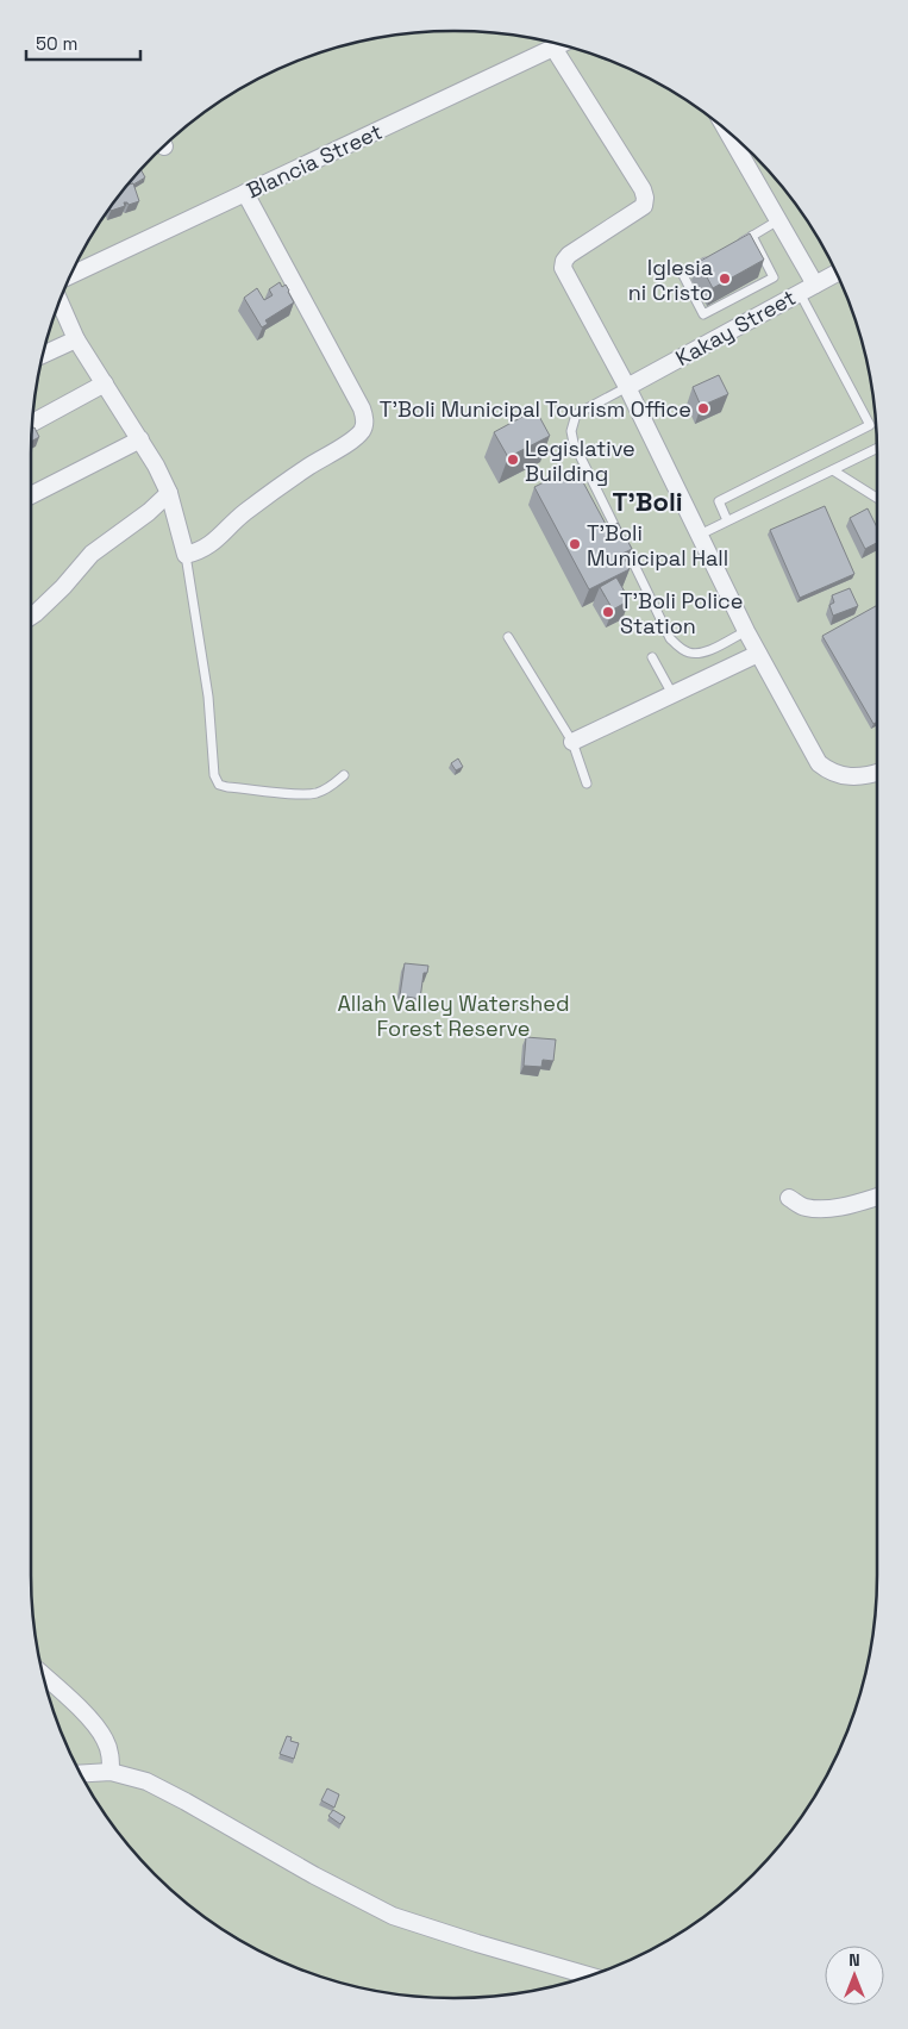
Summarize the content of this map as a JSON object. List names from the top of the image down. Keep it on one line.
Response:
{"streets":{"street":["Blancia Street","Kakay Street"]},"districts":["T'Boli"],"parks":["Allah Valley Watershed Forest Reserve"],"places":["Iglesia ni Cristo","T'Boli Municipal Tourism Office","Legislative Building","T'Boli Municipal Hall","T'Boli Police Station"],"scale_bar":"50 m","north":"top"}
